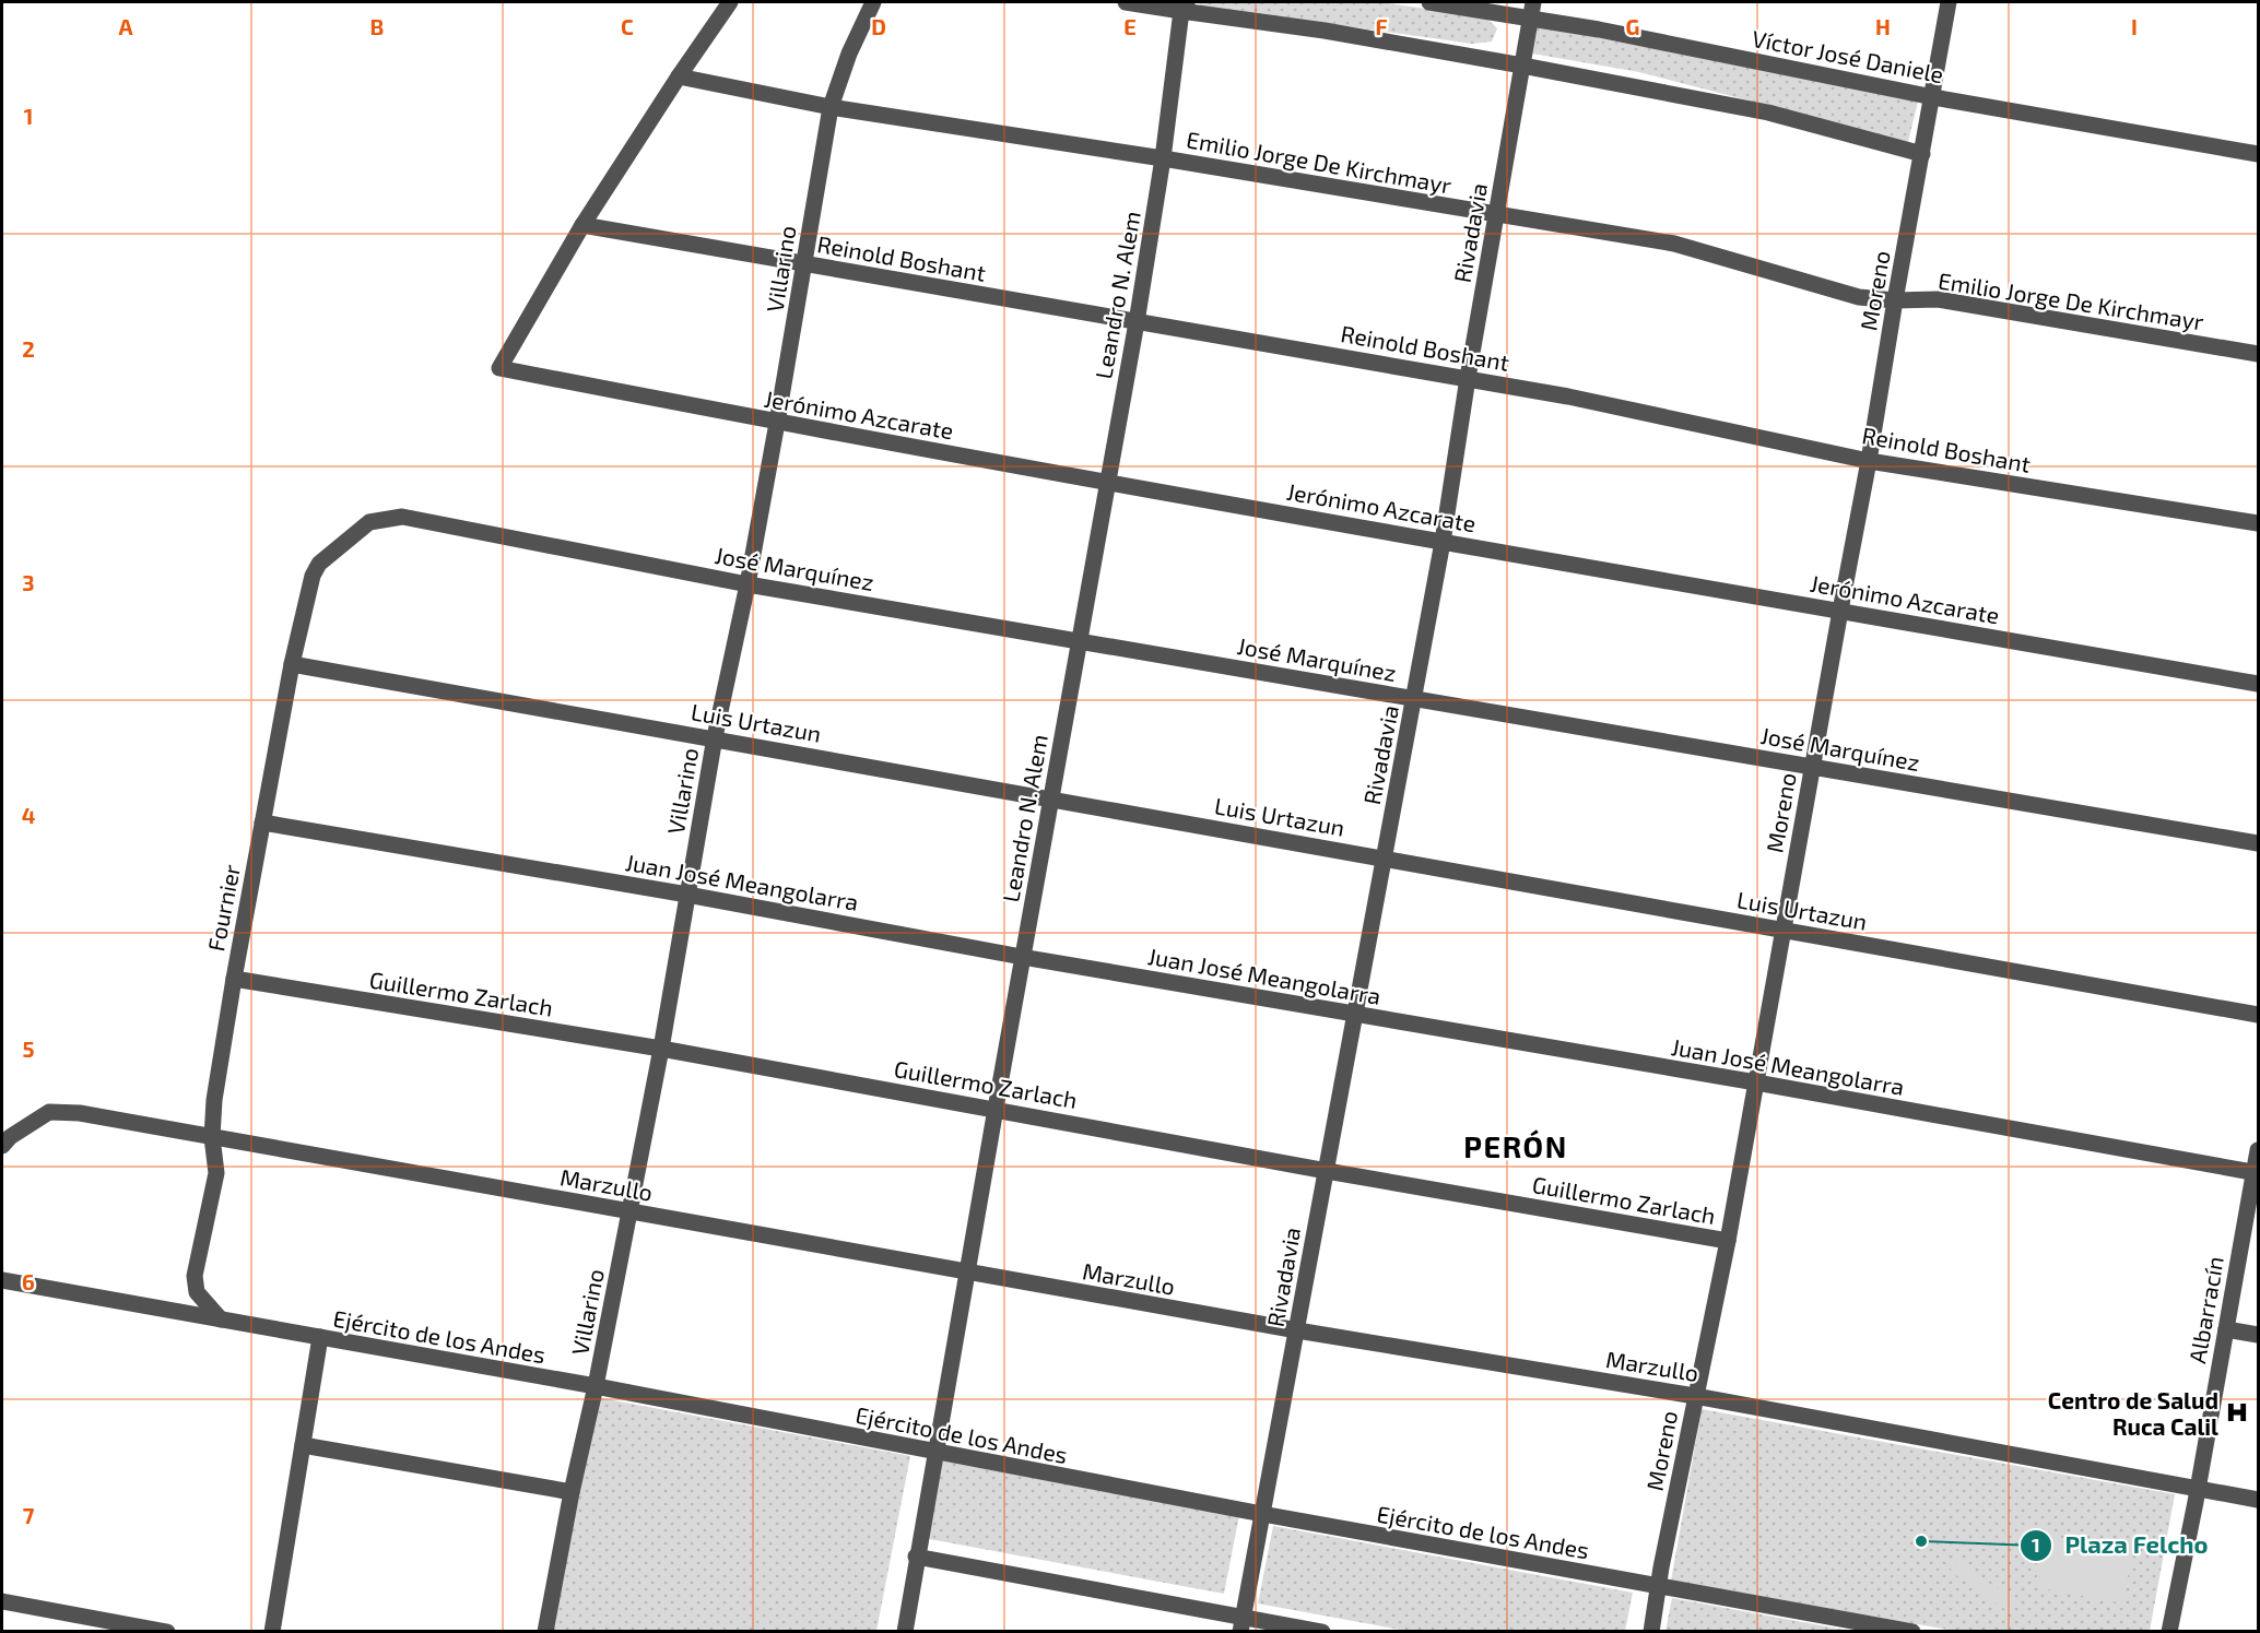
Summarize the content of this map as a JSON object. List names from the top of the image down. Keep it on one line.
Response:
{"streets":{"street":["Víctor José Daniele","Emilio Jorge De Kirchmayr","Rivadavia","Reinold Boshant","Villarino","Moreno","Leandro N. Alem","Jerónimo Azcarate","José Marquínez","Luis Urtazun","Juan José Meangolarra","Fournier","Guillermo Zarlach","Marzullo","Albarracín","Ejército de los Andes"]},"crossings":[["Víctor José Daniele","Rivadavia"],["Víctor José Daniele","Moreno"],["Emilio Jorge De Kirchmayr","Rivadavia"],["Emilio Jorge De Kirchmayr","Villarino"],["Emilio Jorge De Kirchmayr","Moreno"],["Emilio Jorge De Kirchmayr","Leandro N. Alem"],["Rivadavia","Reinold Boshant"],["Rivadavia","Jerónimo Azcarate"],["Rivadavia","José Marquínez"],["Rivadavia","Luis Urtazun"],["Rivadavia","Juan José Meangolarra"],["Rivadavia","Guillermo Zarlach"],["Rivadavia","Marzullo"],["Rivadavia","Ejército de los Andes"],["Reinold Boshant","Villarino"],["Reinold Boshant","Moreno"],["Reinold Boshant","Leandro N. Alem"],["Reinold Boshant","Jerónimo Azcarate"],["Villarino","Jerónimo Azcarate"],["Villarino","José Marquínez"],["Villarino","Luis Urtazun"],["Villarino","Juan José Meangolarra"],["Villarino","Guillermo Zarlach"],["Villarino","Marzullo"],["Villarino","Ejército de los Andes"],["Moreno","Jerónimo Azcarate"],["Moreno","José Marquínez"],["Moreno","Luis Urtazun"],["Moreno","Juan José Meangolarra"],["Moreno","Guillermo Zarlach"],["Moreno","Marzullo"],["Moreno","Ejército de los Andes"],["Leandro N. Alem","Jerónimo Azcarate"],["Leandro N. Alem","José Marquínez"],["Leandro N. Alem","Luis Urtazun"],["Leandro N. Alem","Juan José Meangolarra"],["Leandro N. Alem","Guillermo Zarlach"],["Leandro N. Alem","Marzullo"],["Leandro N. Alem","Ejército de los Andes"],["José Marquínez","Fournier"],["Luis Urtazun","Fournier"],["Juan José Meangolarra","Fournier"],["Juan José Meangolarra","Albarracín"],["Fournier","Guillermo Zarlach"],["Fournier","Marzullo"],["Fournier","Ejército de los Andes"],["Marzullo","Albarracín"]],"districts":["PERÓN"],"places":{"hospital":["Centro de Salud Ruca Calil"],"other":["Plaza Felcho"]},"grid":{"columns":["A","B","C","D","E","F","G","H","I"],"rows":["1","2","3","4","5","6","7"]}}
